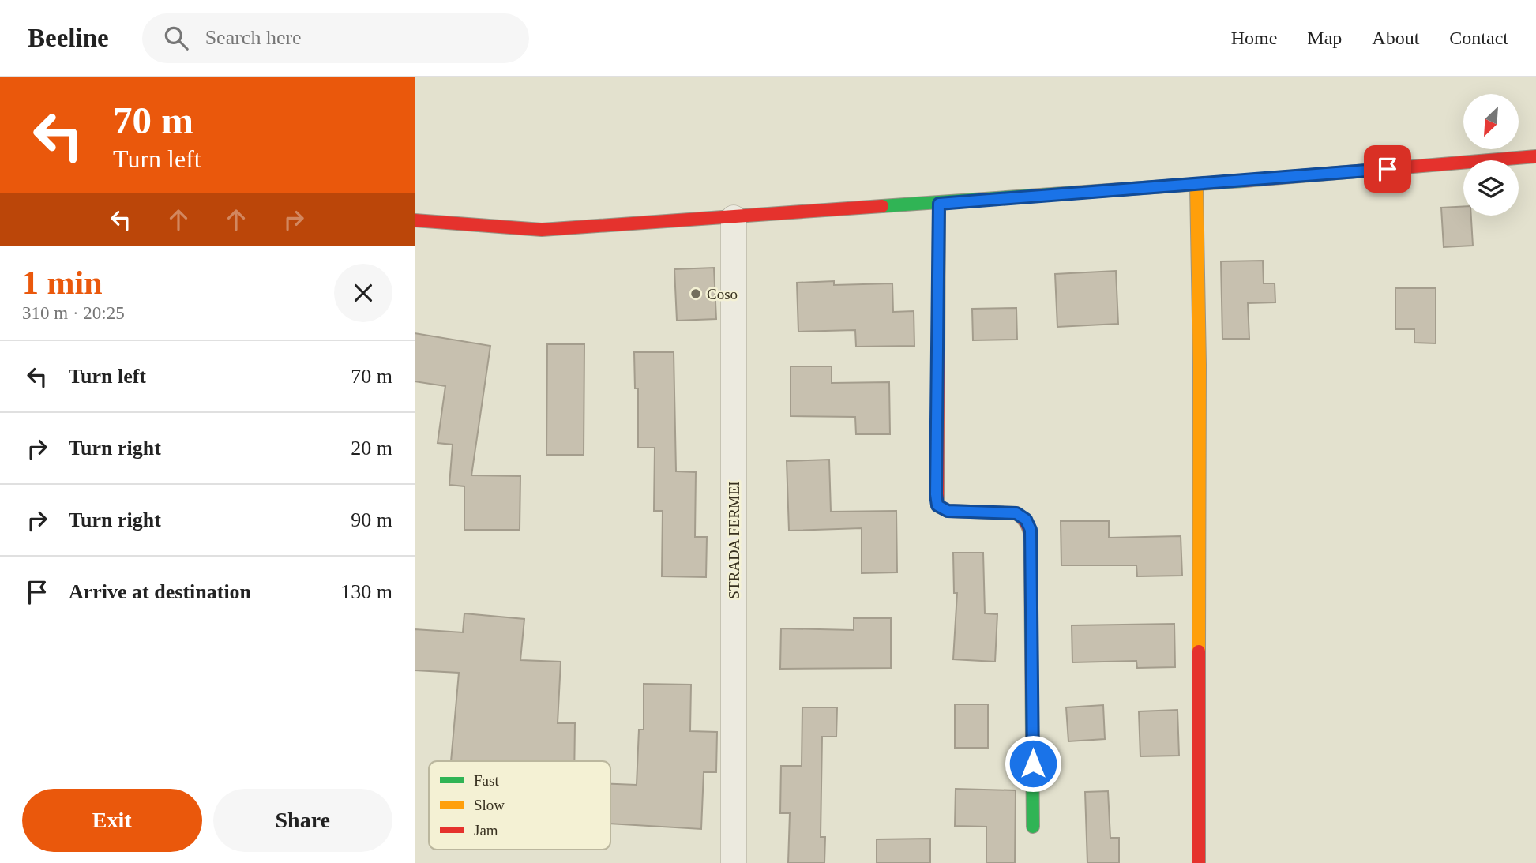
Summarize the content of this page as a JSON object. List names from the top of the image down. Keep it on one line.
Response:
{"streets":{"street":["STRADA FERMEI"]},"places":["Coso"],"legend":["Fast","Slow","Jam"],"north":"bottom left","page":{"header":"Beeline","search":"Search here","nav":["Home","Map","About","Contact"],"turn":["70 m","Turn left"],"heading":["1 min","310 m · 20:25"],"list":[{"name":"Turn left","value":"70 m"},{"name":"Turn right","value":"20 m"},{"name":"Turn right","value":"90 m"},{"name":"Arrive at destination","value":"130 m"}],"buttons":["Exit","Share"]}}
